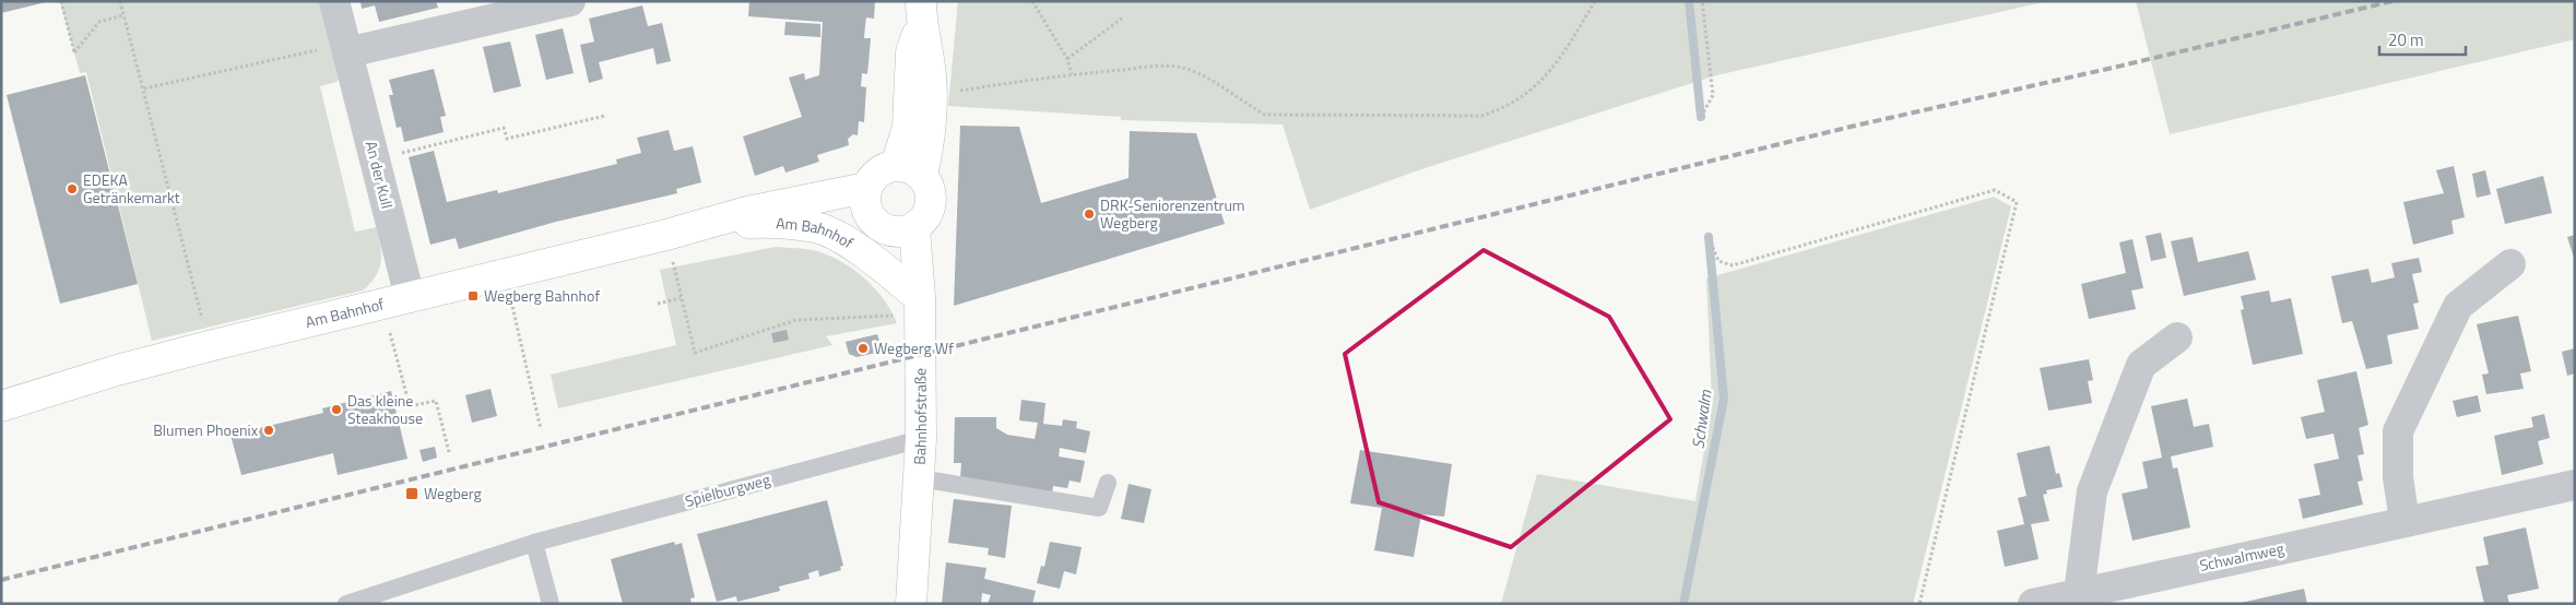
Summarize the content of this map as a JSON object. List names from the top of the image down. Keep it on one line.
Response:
{"streets":{"street":["An der Kull","Am Bahnhof","Bahnhofstraße","Schwalmweg"],"lane":["Spielburgweg"]},"crossings":[["An der Kull","Am Bahnhof"],["Am Bahnhof","Bahnhofstraße"],["Bahnhofstraße","Spielburgweg"]],"water":["Schwalm"],"places":{"other":["EDEKA Getränkemarkt","DRK-Seniorenzentrum Wegberg","Wegberg Wf","Das kleine Steakhouse","Blumen Phoenix"],"transit":["Wegberg Bahnhof","Wegberg"]},"scale_bar":"20 m"}
